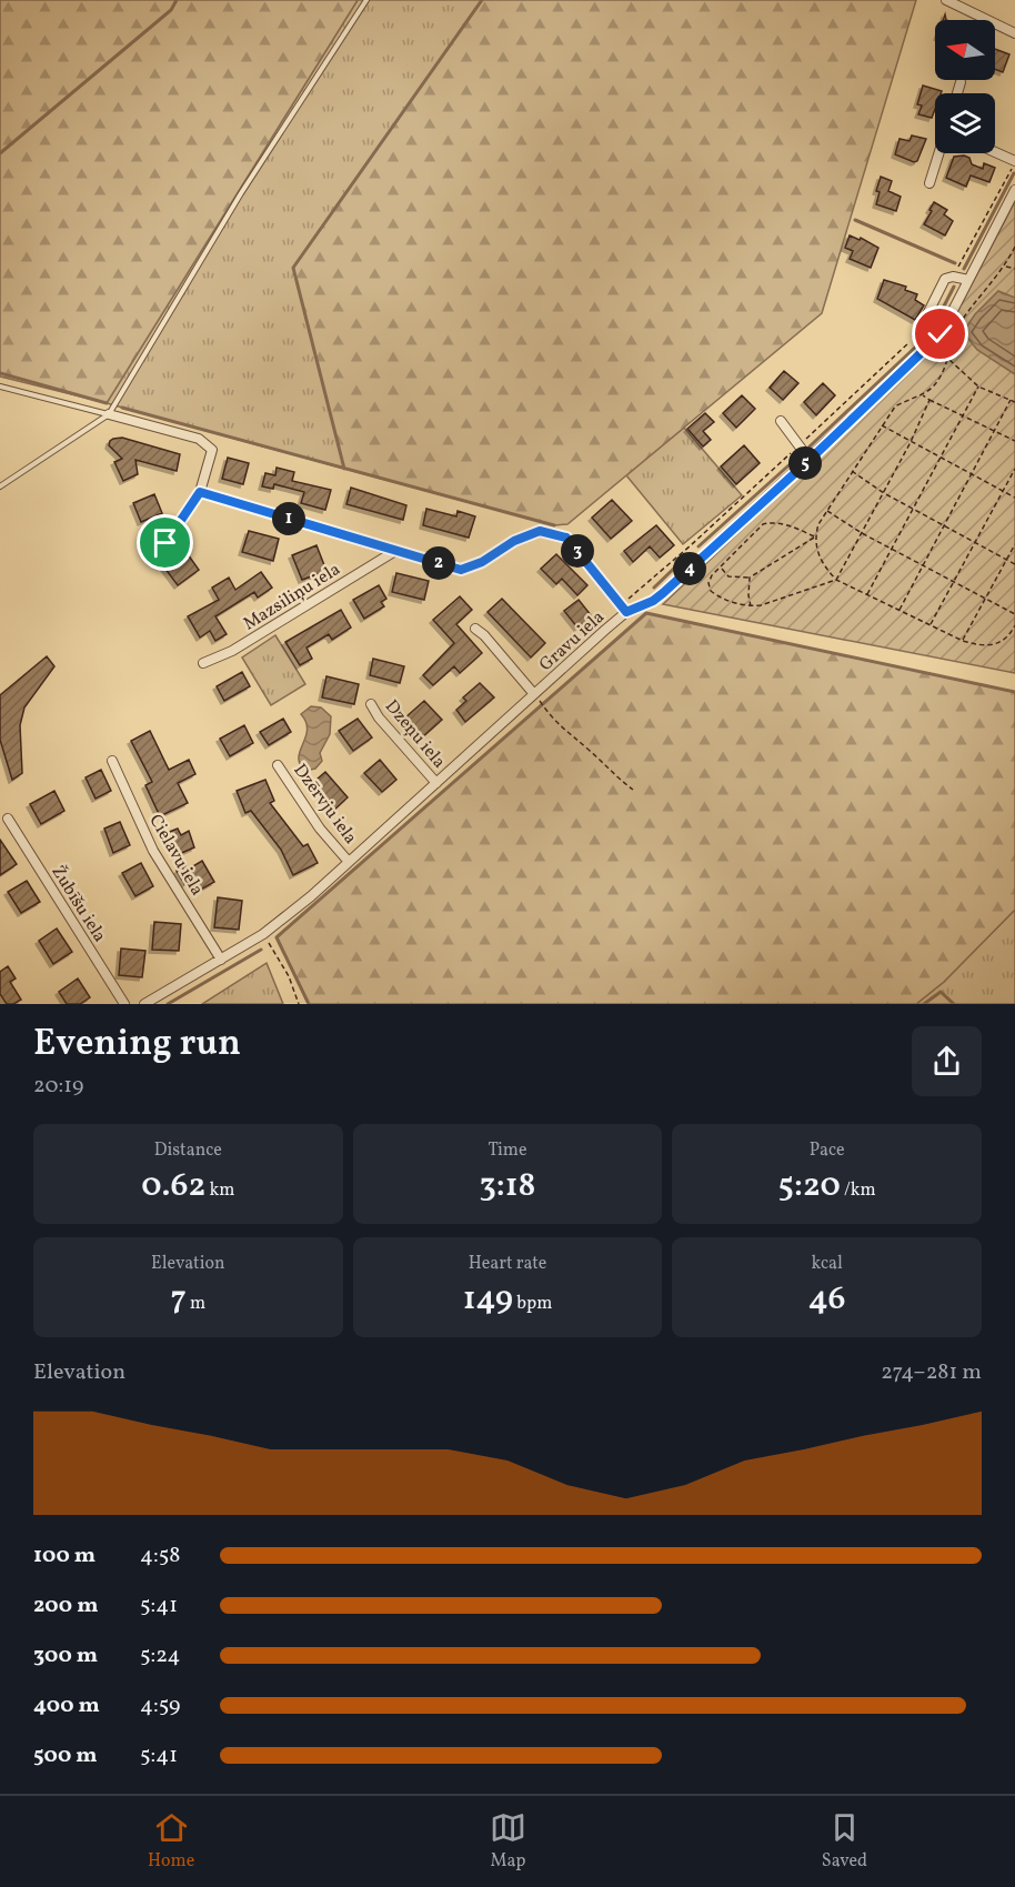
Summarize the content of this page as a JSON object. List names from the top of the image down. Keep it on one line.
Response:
{"streets":{"street":["Mazsiliņu iela","Gravu iela","Dzeņu iela","Dzērvju iela","Cielavu iela","Žubīšu iela"]},"crossings":[["Gravu iela","Dzeņu iela"],["Gravu iela","Dzērvju iela"],["Gravu iela","Cielavu iela"]],"north":"left","page":{"pins":["5","1","3","2","4"],"heading":["Evening run","20:19"],"stats":[["Distance","0.62 km"],["Time","3:18"],["Pace","5:20 /km"],["Elevation","7 m"],["Heart rate","149 bpm"],["kcal","46"]],"chart":["Elevation","274–281 m"],"list":[{"name":"100 m","note":"4:58"},{"name":"200 m","note":"5:41"},{"name":"300 m","note":"5:24"},{"name":"400 m","note":"4:59"},{"name":"500 m","note":"5:41"}],"tabs":["Home","Map","Saved"]}}
